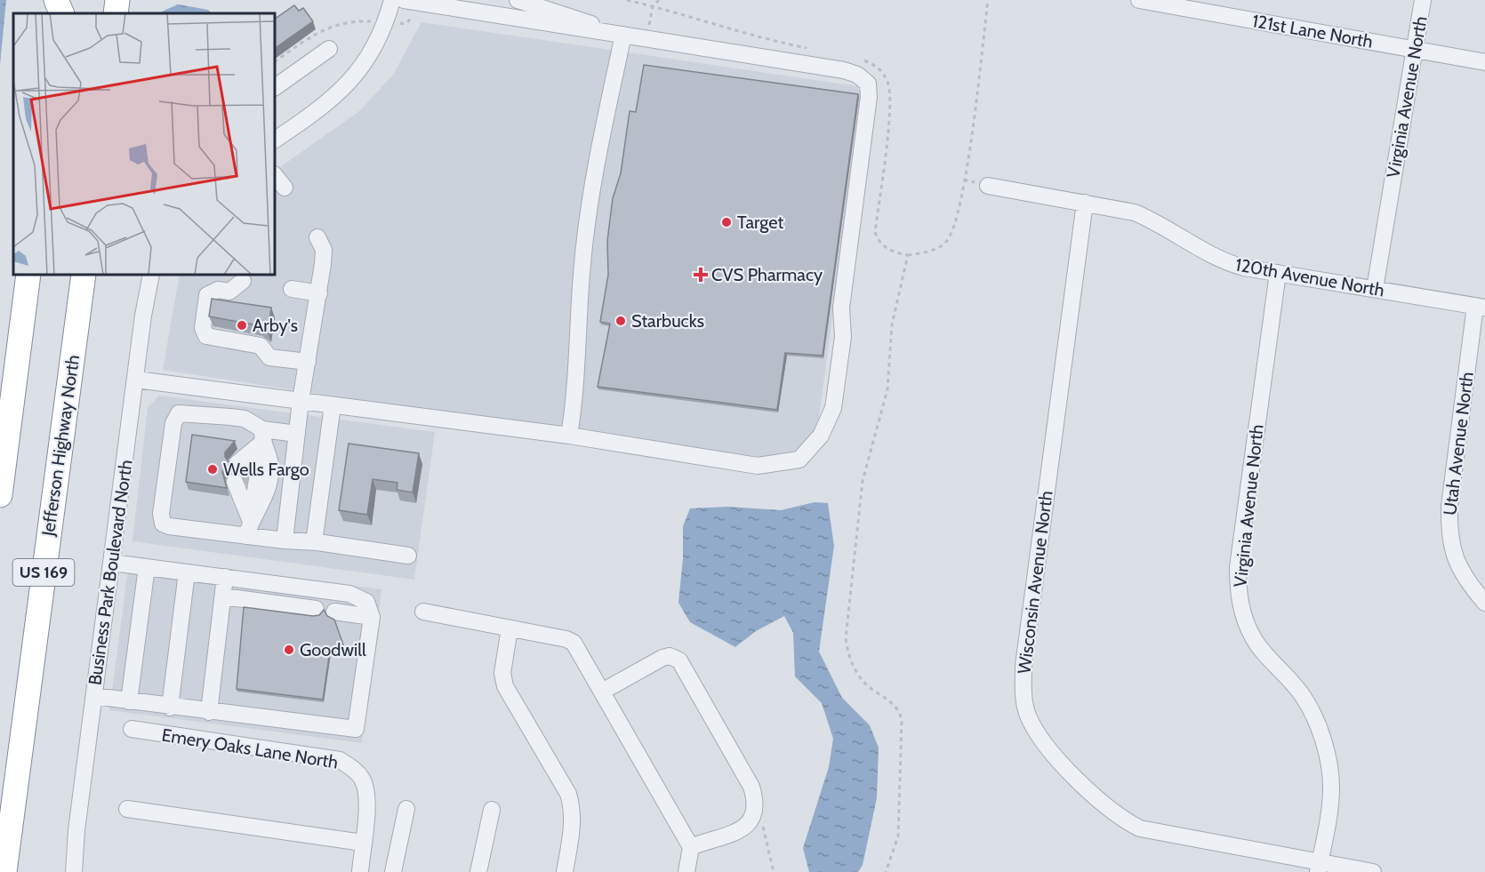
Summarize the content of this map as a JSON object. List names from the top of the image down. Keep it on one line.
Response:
{"streets":{"highway":["Jefferson Highway North","US 169"],"street":["121st Lane North","Virginia Avenue North","120th Avenue North","Utah Avenue North","Business Park Boulevard North","Wisconsin Avenue North","Emery Oaks Lane North"]},"crossings":[["121st Lane North","Virginia Avenue North"],["Virginia Avenue North","120th Avenue North"],["Virginia Avenue North","Wisconsin Avenue North"],["120th Avenue North","Utah Avenue North"],["120th Avenue North","Wisconsin Avenue North"]],"places":{"other":["Target","Starbucks","Arby's","Wells Fargo","Goodwill"],"health":["CVS Pharmacy"]}}
